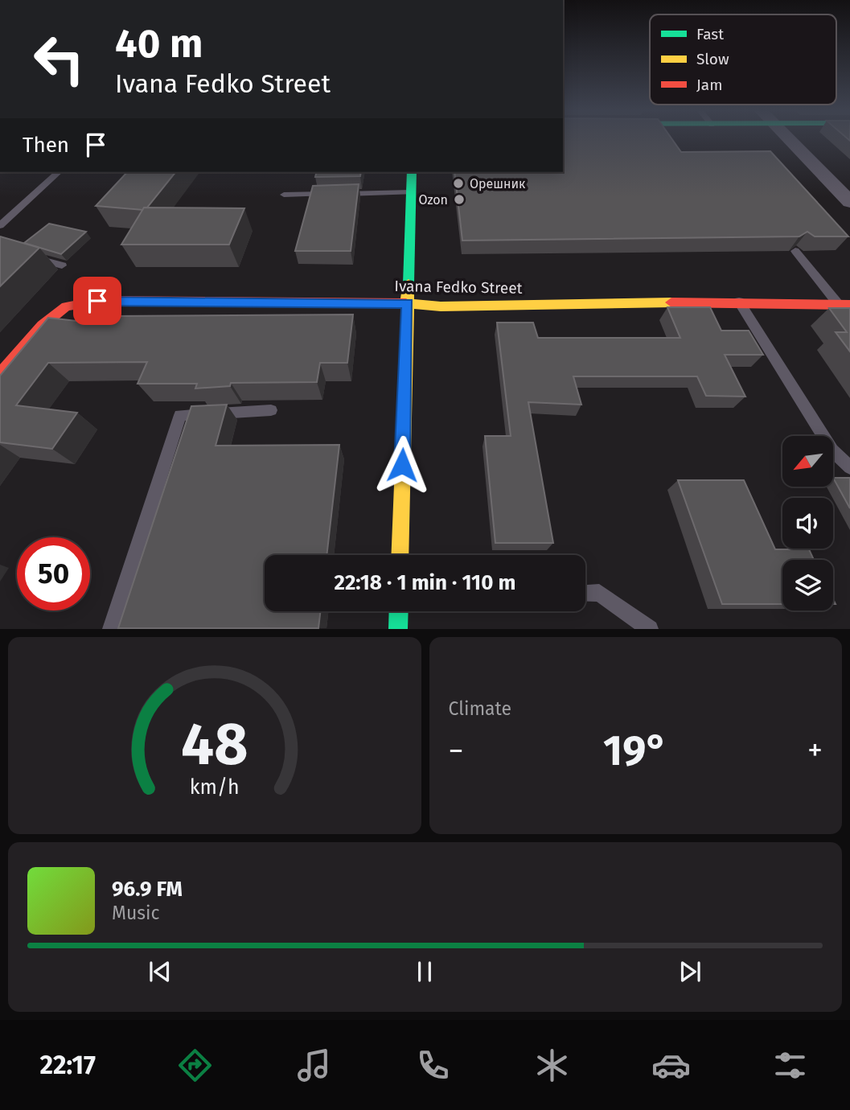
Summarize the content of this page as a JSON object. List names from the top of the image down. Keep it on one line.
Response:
{"streets":{"main road":["Ivana Fedko Street"]},"places":["Орешник","Ozon"],"legend":["Fast","Slow","Jam"],"north":"bottom left","page":{"turn":["40 m","Ivana Fedko Street"],"then":"Then","limit":"50","trip":"22:18 · 1 min · 110 m","tile":"Climate","heat":["−","19°","+"],"song":["96.9 FM","Music"],"tabs":"22:17","gauge":["48","km/h"]}}
